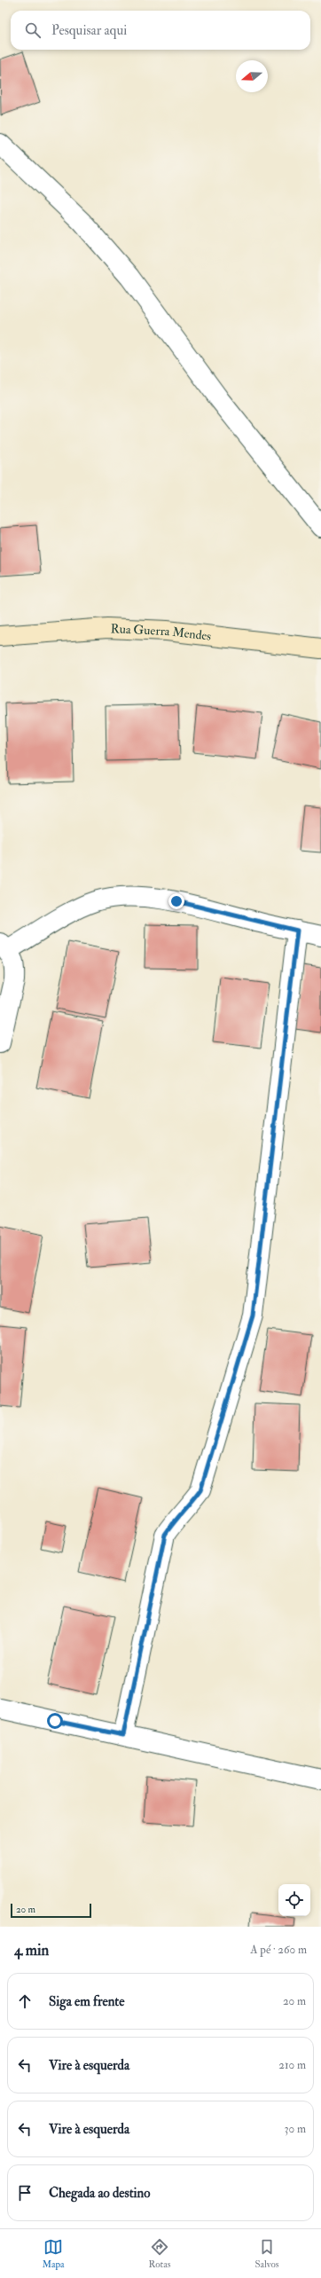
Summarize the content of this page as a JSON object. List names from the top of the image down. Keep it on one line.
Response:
{"streets":{"street":["Rua Guerra Mendes"]},"scale_bar":"20 m","north":"left","page":{"search":"Pesquisar aqui","scale":"20 m","heading":["4 min","A pé · 260 m"],"list":[["Siga em frente","20 m"],["Vire à esquerda","210 m"],["Vire à esquerda","30 m"],"Chegada ao destino"],"nav":["Mapa","Rotas","Salvos"]}}
